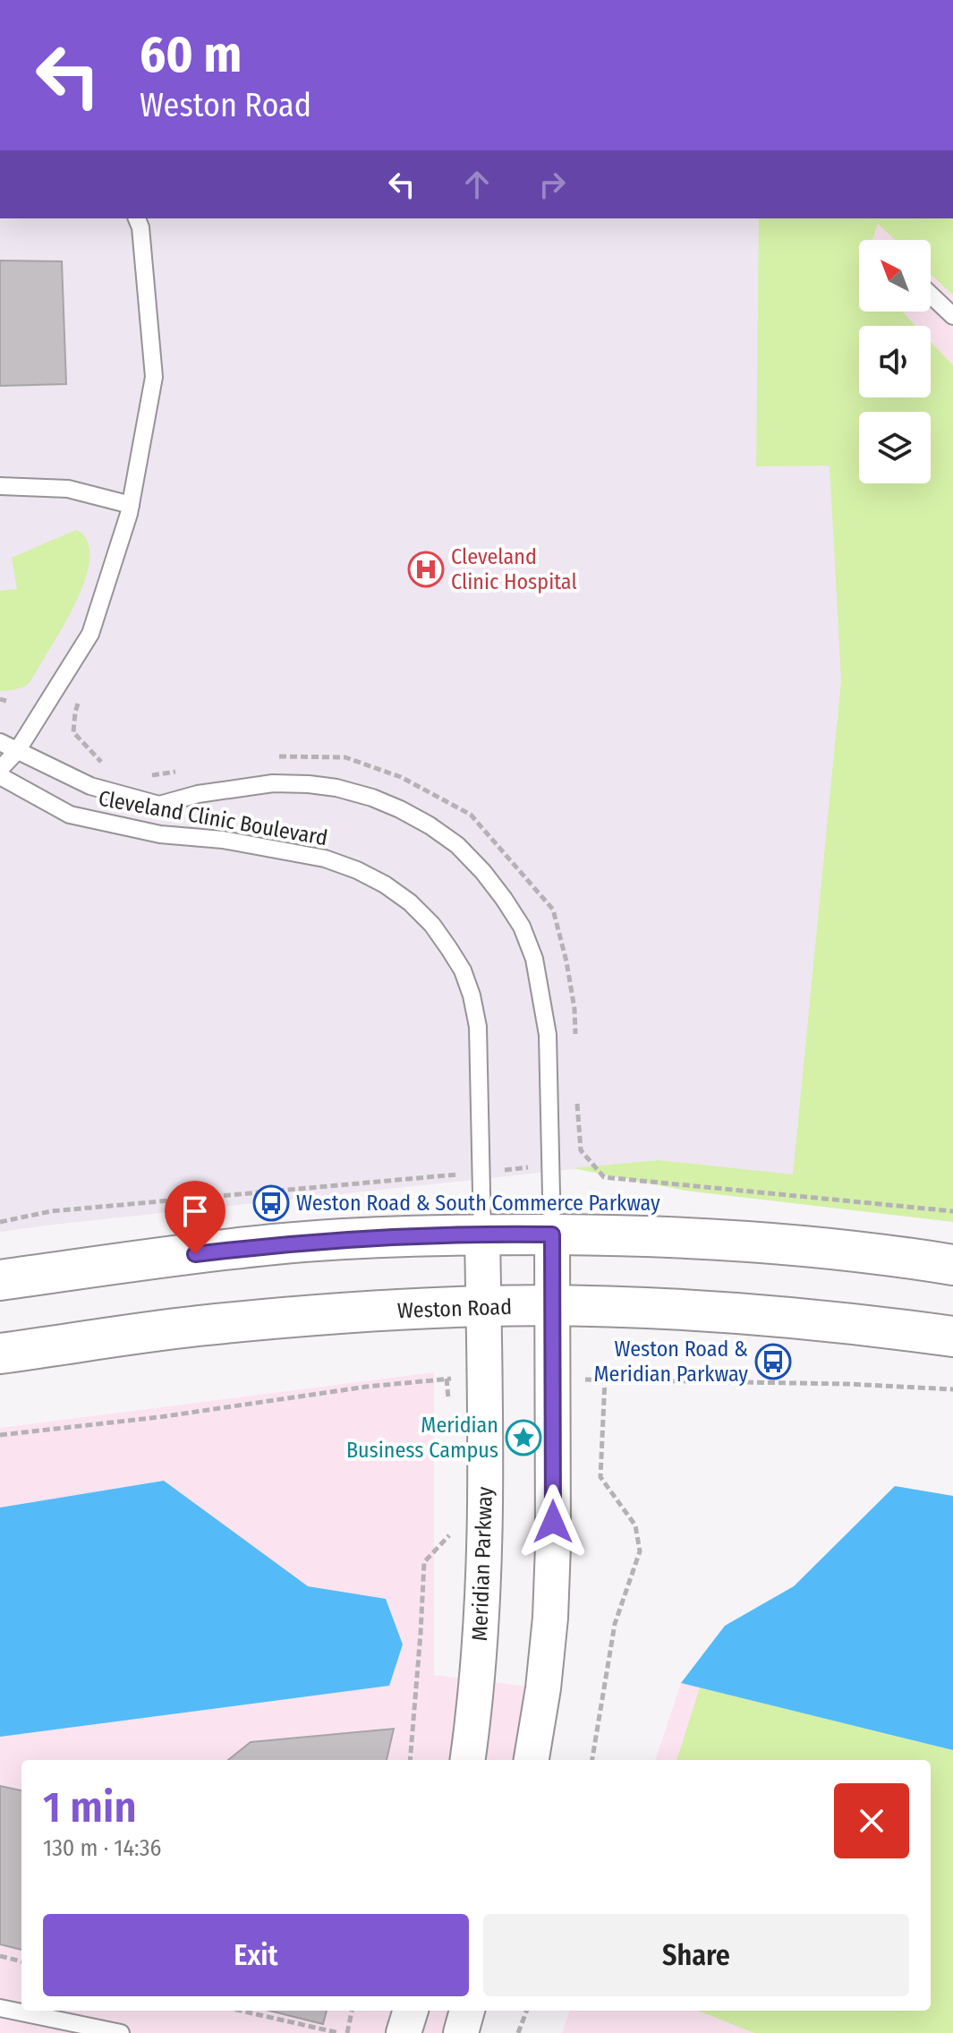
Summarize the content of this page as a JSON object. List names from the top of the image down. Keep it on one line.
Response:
{"streets":{"main road":["Weston Road"],"street":["Meridian Parkway"],"lane":["Cleveland Clinic Boulevard"]},"crossings":[["Cleveland Clinic Boulevard","Meridian Parkway"],["Weston Road","Meridian Parkway"]],"places":{"hospital":["Cleveland Clinic Hospital"],"bus stop":["Weston Road & South Commerce Parkway","Weston Road & Meridian Parkway"],"place":["Meridian Business Campus"]},"north":"top left","page":{"turn":["60 m","Weston Road"],"heading":["1 min","130 m · 14:36"],"buttons":["Exit","Share"]}}
